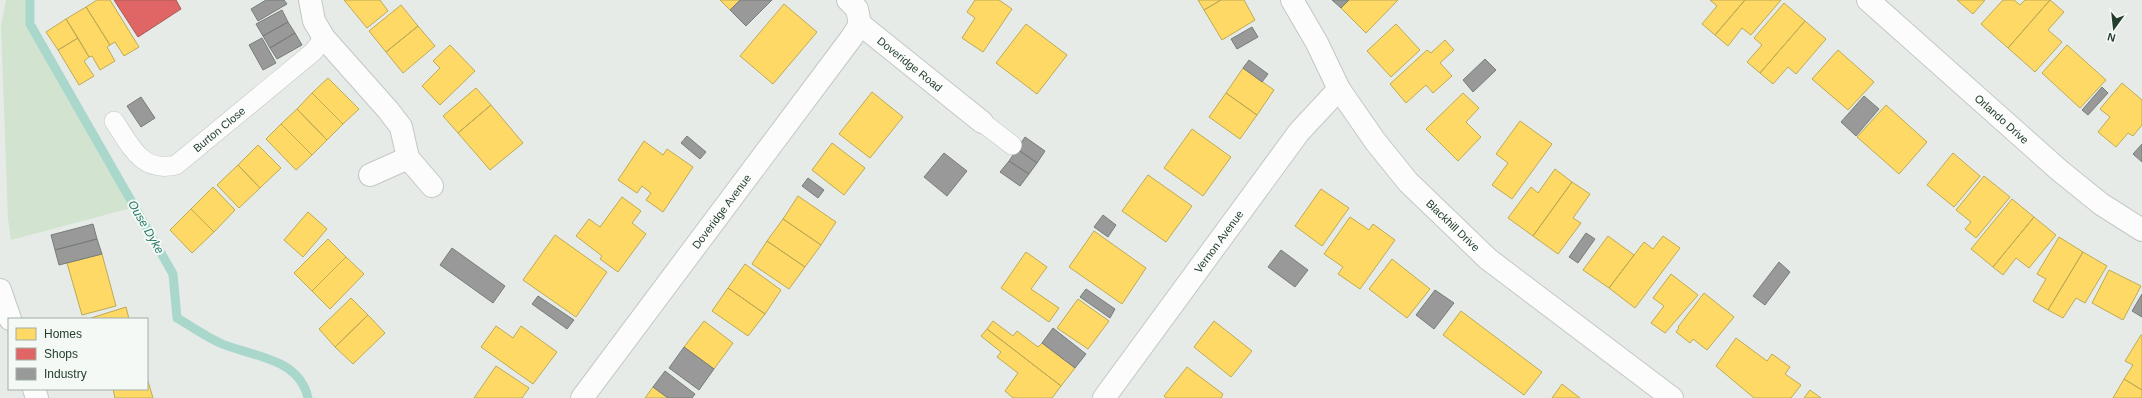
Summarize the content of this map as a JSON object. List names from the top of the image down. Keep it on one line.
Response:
{"streets":{"street":["Doveridge Road","Orlando Drive","Doveridge Avenue","Blackhill Drive","Vernon Avenue"],"lane":["Burton Close"]},"crossings":[["Doveridge Road","Doveridge Avenue"],["Blackhill Drive","Vernon Avenue"]],"water":["Ouse Dyke"],"legend":["Homes","Shops","Industry"],"north":"bottom"}
